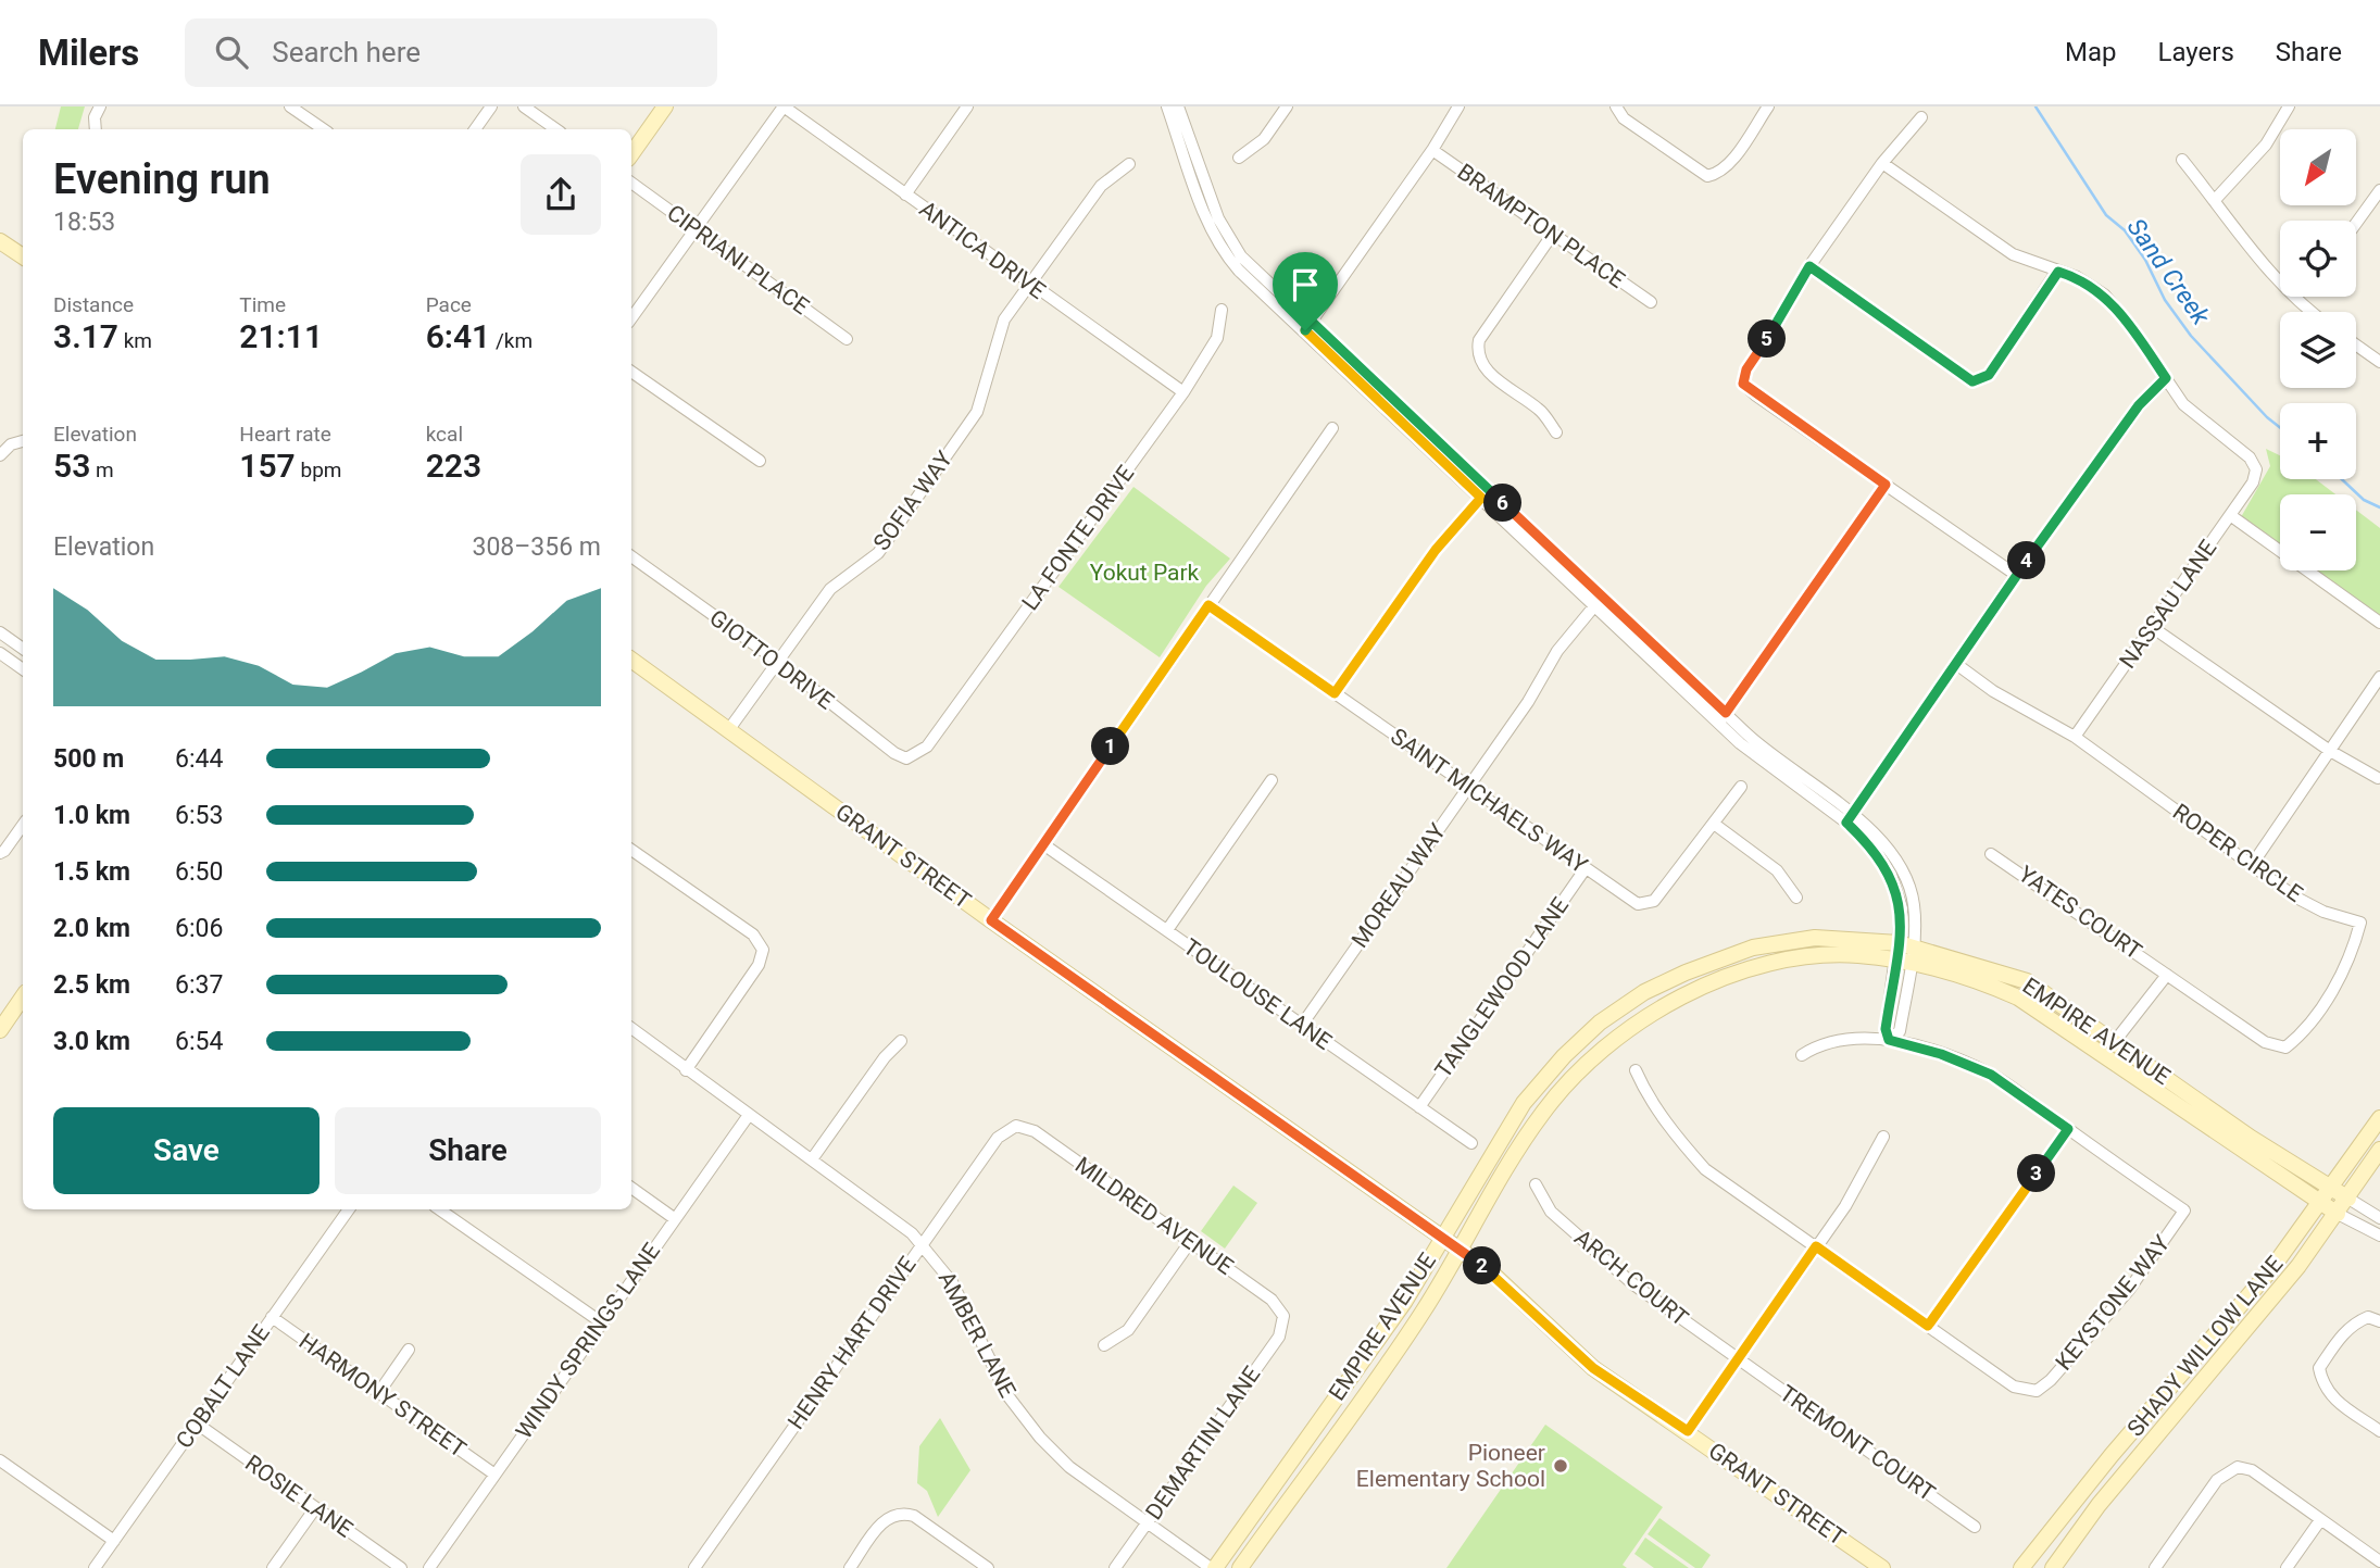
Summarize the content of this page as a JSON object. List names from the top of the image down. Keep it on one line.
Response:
{"streets":{"street":["BRAMPTON PLACE","ANTICA DRIVE","CIPRIANI PLACE","SOFIA WAY","LA FONTE DRIVE","NASSAU LANE","GIOTTO DRIVE","SAINT MICHAELS WAY","ROPER CIRCLE","GRANT STREET","MOREAU WAY","YATES COURT","TANGLEWOOD LANE","TOULOUSE LANE","EMPIRE AVENUE","MILDRED AVENUE","ARCH COURT","KEYSTONE WAY","AMBER LANE","WINDY SPRINGS LANE","HENRY HART DRIVE","SHADY WILLOW LANE","COBALT LANE","HARMONY STREET","DEMARTINI LANE","TREMONT COURT","ROSIE LANE"]},"crossings":[["ANTICA DRIVE","SOFIA WAY"],["ANTICA DRIVE","LA FONTE DRIVE"],["SOFIA WAY","GIOTTO DRIVE"],["SOFIA WAY","GRANT STREET"],["LA FONTE DRIVE","GIOTTO DRIVE"],["NASSAU LANE","ROPER CIRCLE"],["SAINT MICHAELS WAY","MOREAU WAY"],["SAINT MICHAELS WAY","TANGLEWOOD LANE"],["ROPER CIRCLE","YATES COURT"],["GRANT STREET","EMPIRE AVENUE"],["MOREAU WAY","TOULOUSE LANE"],["TANGLEWOOD LANE","TOULOUSE LANE"],["EMPIRE AVENUE","AMBER LANE"],["EMPIRE AVENUE","SHADY WILLOW LANE"],["MILDRED AVENUE","HENRY HART DRIVE"],["MILDRED AVENUE","DEMARTINI LANE"],["ARCH COURT","TREMONT COURT"],["AMBER LANE","WINDY SPRINGS LANE"],["AMBER LANE","HENRY HART DRIVE"],["AMBER LANE","DEMARTINI LANE"],["WINDY SPRINGS LANE","HARMONY STREET"],["COBALT LANE","HARMONY STREET"],["COBALT LANE","ROSIE LANE"]],"water":["Sand Creek"],"parks":["Yokut Park"],"places":["Pioneer Elementary School"],"north":"bottom left","page":{"header":"Milers","search":"Search here","nav":["Map","Layers","Share"],"map_buttons":["+","−"],"heading":["Evening run","18:53"],"stats":[["Distance","3.17 km"],["Time","21:11"],["Pace","6:41 /km"],["Elevation","53 m"],["Heart rate","157 bpm"],["kcal","223"]],"pins":["5","6","4","1","3","2"],"chart":["Elevation","308–356 m"],"list":[{"name":"500 m","note":"6:44"},{"name":"1.0 km","note":"6:53"},{"name":"1.5 km","note":"6:50"},{"name":"2.0 km","note":"6:06"},{"name":"2.5 km","note":"6:37"},{"name":"3.0 km","note":"6:54"}],"buttons":["Save","Share"]}}
